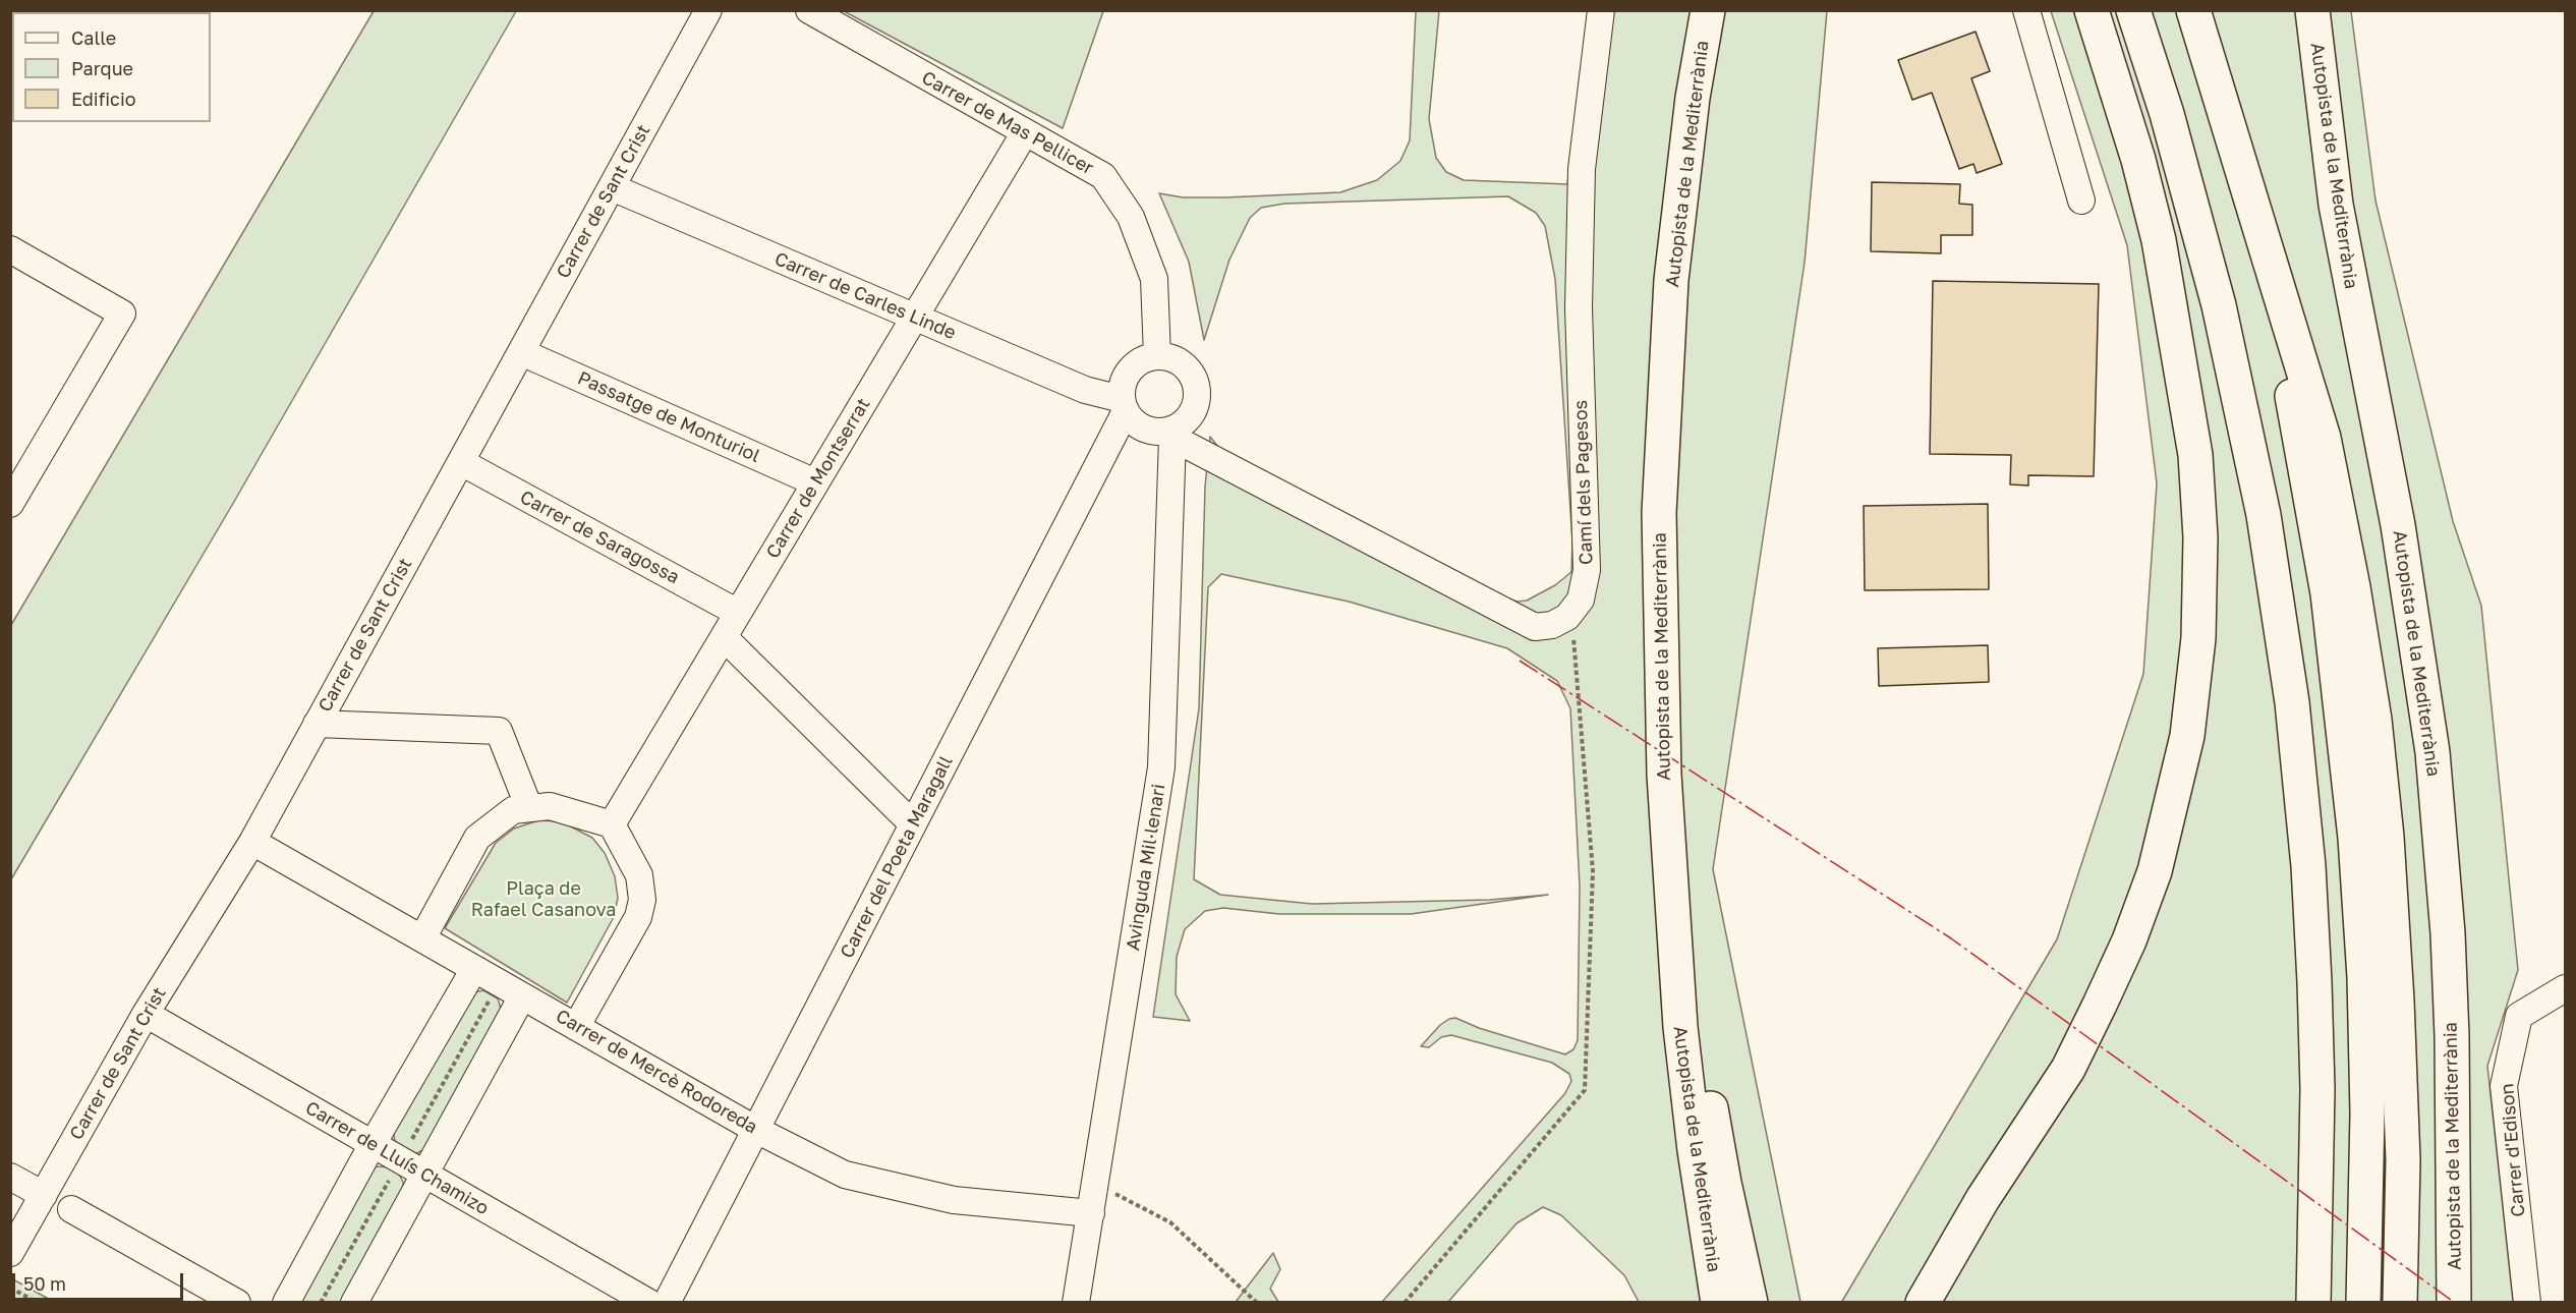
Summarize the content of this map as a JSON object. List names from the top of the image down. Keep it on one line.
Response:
{"streets":{"highway":["Autopista de la Mediterrània"],"street":["Carrer de Mas Pellicer","Carrer de Sant Crist","Carrer de Carles Linde","Passatge de Monturiol","Carrer de Montserrat","Camí dels Pagesos","Carrer de Saragossa","Carrer del Poeta Maragall","Avinguda Mil·lenari","Carrer de Mercè Rodoreda","Carrer d'Edison","Carrer de Lluís Chamizo"]},"crossings":[["Carrer de Mas Pellicer","Carrer de Carles Linde"],["Carrer de Mas Pellicer","Carrer de Montserrat"],["Carrer de Mas Pellicer","Carrer del Poeta Maragall"],["Carrer de Mas Pellicer","Avinguda Mil·lenari"],["Carrer de Sant Crist","Carrer de Carles Linde"],["Carrer de Sant Crist","Passatge de Monturiol"],["Carrer de Sant Crist","Carrer de Saragossa"],["Carrer de Sant Crist","Carrer de Mercè Rodoreda"],["Carrer de Sant Crist","Carrer de Lluís Chamizo"],["Carrer de Carles Linde","Carrer de Montserrat"],["Carrer de Carles Linde","Carrer del Poeta Maragall"],["Carrer de Carles Linde","Avinguda Mil·lenari"],["Passatge de Monturiol","Carrer de Montserrat"],["Carrer de Montserrat","Carrer de Saragossa"],["Carrer de Montserrat","Carrer de Mercè Rodoreda"],["Carrer del Poeta Maragall","Avinguda Mil·lenari"],["Carrer del Poeta Maragall","Carrer de Mercè Rodoreda"],["Avinguda Mil·lenari","Carrer de Mercè Rodoreda"]],"parks":["Plaça de Rafael Casanova"],"legend":["Calle","Parque","Edificio"],"scale_bar":"50 m"}
